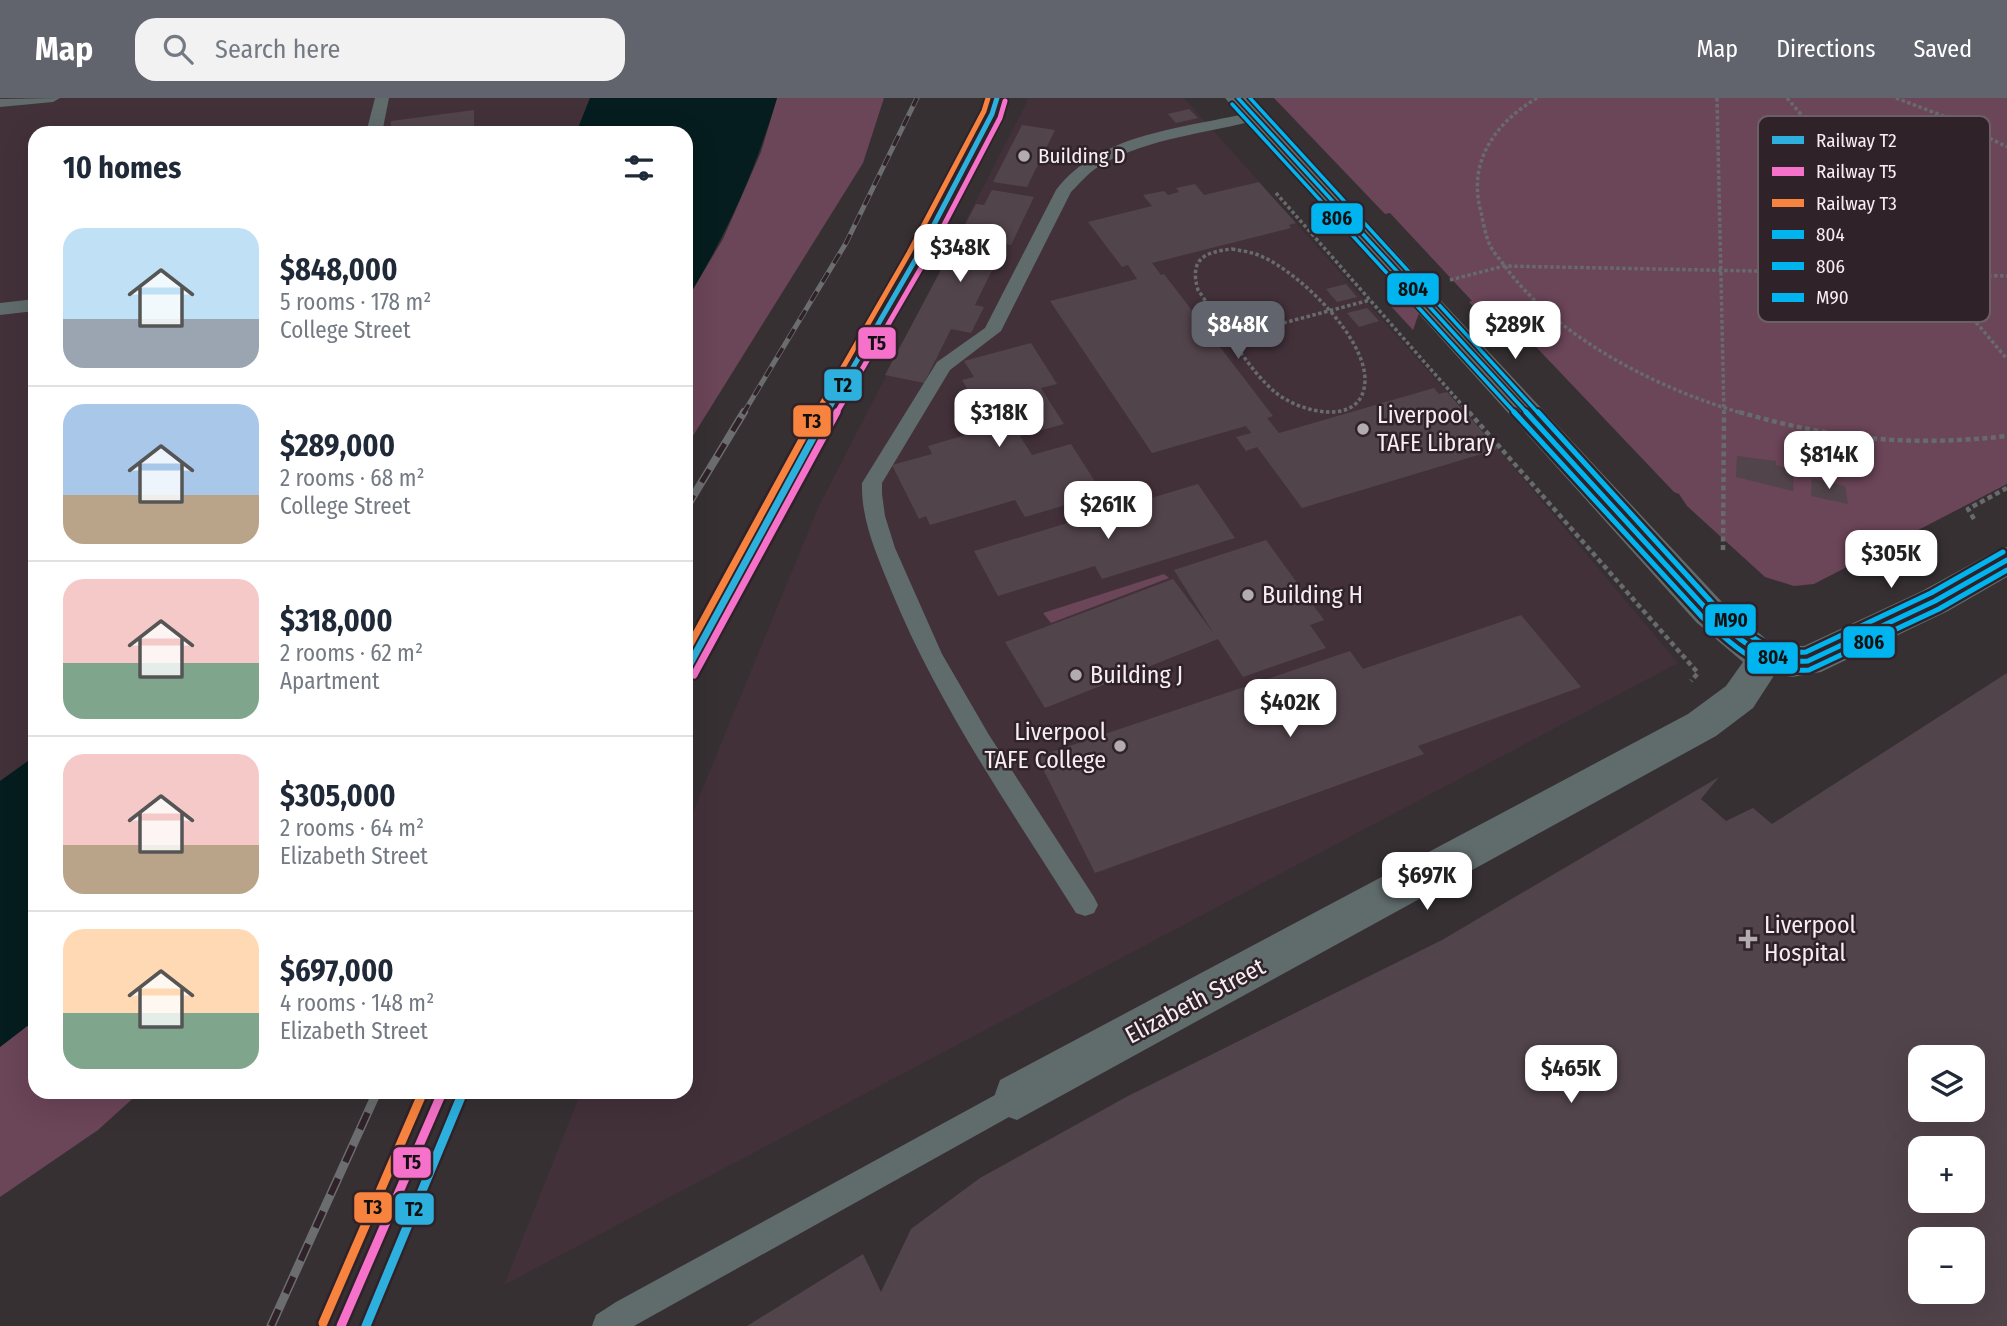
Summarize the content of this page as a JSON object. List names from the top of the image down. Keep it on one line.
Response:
{"streets":{"street":["Elizabeth Street"]},"places":{"other":["Building D","Liverpool TAFE Library","Building H","Building J","Liverpool TAFE College"],"health":["Liverpool Hospital"]},"lines":["rail line T2","rail line T3","transit line 804","transit line M90","rail line T5","transit line 806"],"legend":["Railway T2","Railway T5","Railway T3","804","806","M90"],"page":{"header":"Map","search":"Search here","nav":["Map","Directions","Saved"],"heading":"10 homes","list":[{"name":"$848,000","note":"5 rooms · 178 m² · College Street"},{"name":"$289,000","note":"2 rooms · 68 m² · College Street"},{"name":"$318,000","note":"2 rooms · 62 m² · Apartment"},{"name":"$305,000","note":"2 rooms · 64 m² · Elizabeth Street"},{"name":"$697,000","note":"4 rooms · 148 m² · Elizabeth Street"}],"price":["$348K","$848K","$289K","$318K","$814K","$261K","$305K","$402K","$697K","$465K"],"map_buttons":["+","−"]}}
